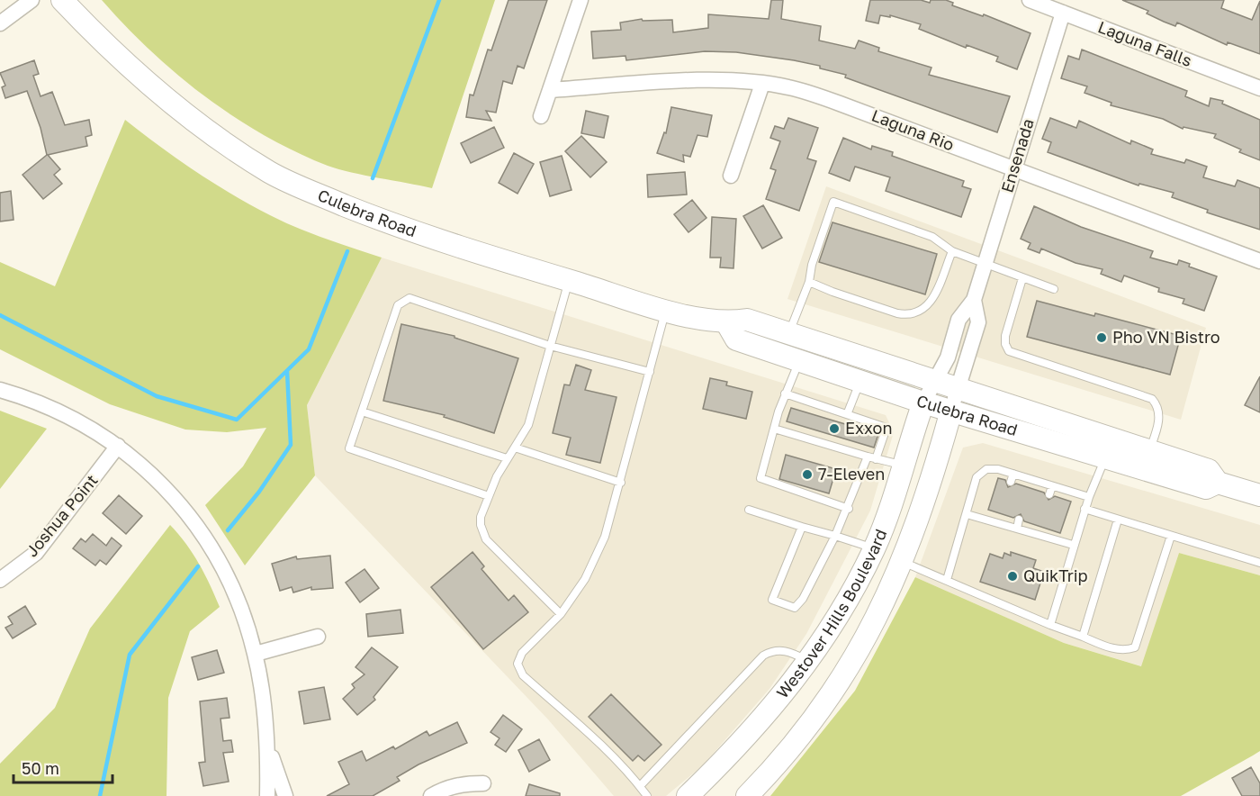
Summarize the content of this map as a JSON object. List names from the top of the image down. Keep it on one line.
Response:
{"streets":{"main road":["Culebra Road","Westover Hills Boulevard"],"street":["Laguna Falls","Laguna Rio","Ensenada","Joshua Point"]},"crossings":[["Laguna Falls","Ensenada"],["Laguna Rio","Ensenada"],["Ensenada","Culebra Road"],["Ensenada","Westover Hills Boulevard"],["Culebra Road","Westover Hills Boulevard"]],"places":["Pho VN Bistro","Exxon","7-Eleven","QuikTrip"],"scale_bar":"50 m"}
